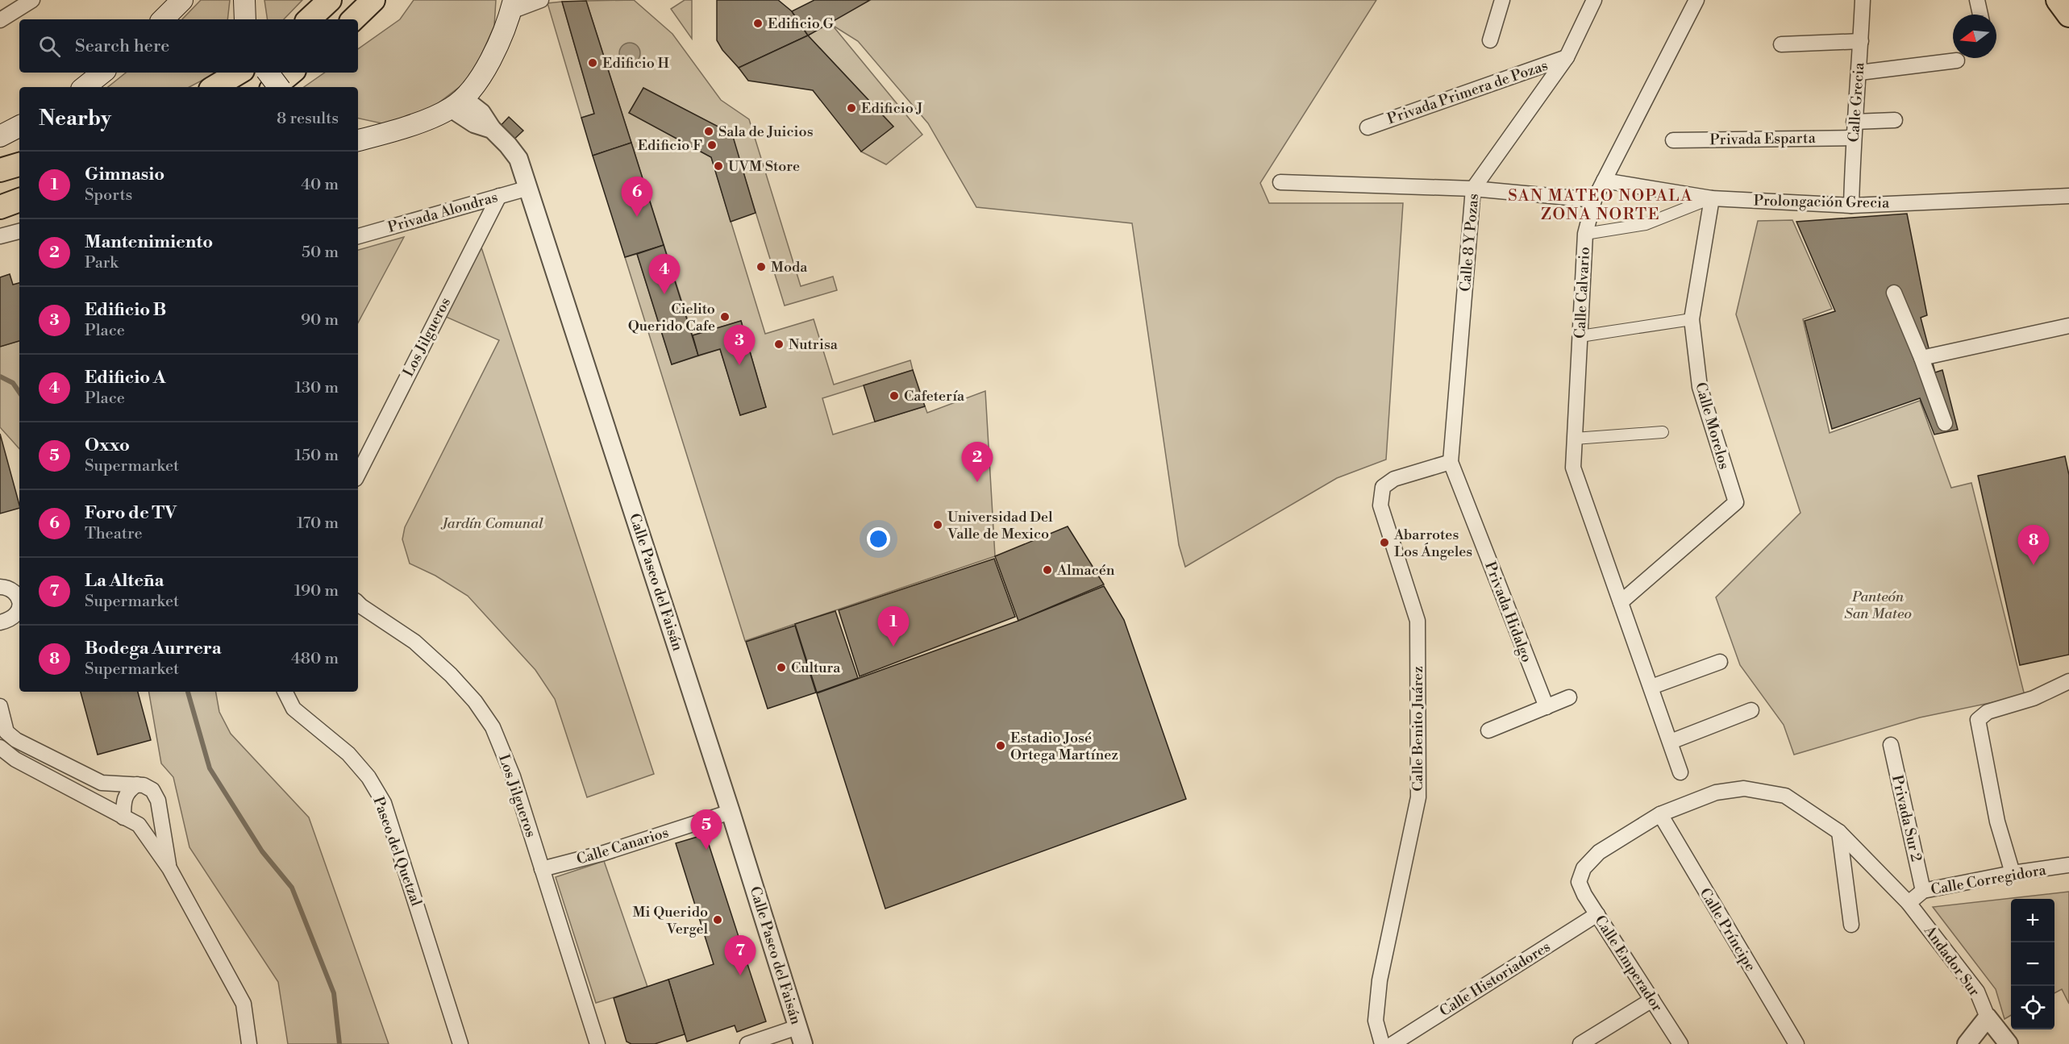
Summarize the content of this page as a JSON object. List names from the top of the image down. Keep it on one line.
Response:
{"streets":{"street":["Privada Primera de Pozas","Calle Grecia","Privada Esparta","Prolongación Grecia","Privada Alondras","Calle 8 Y Pozas","Calle Calvario","Los Jilgueros","Calle Morelos","Calle Paseo del Faisán","Privada Hidalgo","Calle Benito Juárez","Privada Sur 2","Calle Canarios","Paseo del Quetzal","Calle Corregidora","Calle Príncipe","Andador Sur","Calle Emperador","Calle Historiadores"]},"crossings":[["Privada Primera de Pozas","Calle 8 Y Pozas"],["Calle Grecia","Privada Esparta"],["Calle Grecia","Prolongación Grecia"],["Prolongación Grecia","Calle Calvario"],["Prolongación Grecia","Calle Morelos"],["Privada Alondras","Los Jilgueros"],["Privada Alondras","Calle Paseo del Faisán"],["Calle 8 Y Pozas","Privada Hidalgo"],["Calle 8 Y Pozas","Calle Benito Juárez"],["Calle Calvario","Calle Morelos"],["Los Jilgueros","Calle Canarios"],["Calle Paseo del Faisán","Calle Canarios"],["Privada Hidalgo","Calle Benito Juárez"],["Privada Sur 2","Calle Corregidora"],["Calle Corregidora","Andador Sur"],["Calle Príncipe","Calle Emperador"],["Calle Emperador","Calle Historiadores"]],"districts":["SAN MATEO NOPALA ZONA NORTE"],"parks":["Jardín Comunal","Panteón San Mateo"],"places":["Edificio G","Edificio H","Edificio J","Sala de Juicios","Edificio F","UVM Store","Moda","Cielito Querido Cafe","Nutrisa","Cafetería","Universidad Del Valle de Mexico","Abarrotes Los Ángeles","Almacén","Cultura","Estadio José Ortega Martínez","Mi Querido Vergel"],"north":"left","page":{"search":"Search here","heading":["Nearby","8 results"],"list":[{"mark":"1","name":"Gimnasio","note":"Sports","value":"40 m"},{"mark":"2","name":"Mantenimiento","note":"Park","value":"50 m"},{"mark":"3","name":"Edificio B","note":"Place","value":"90 m"},{"mark":"4","name":"Edificio A","note":"Place","value":"130 m"},{"mark":"5","name":"Oxxo","note":"Supermarket","value":"150 m"},{"mark":"6","name":"Foro de TV","note":"Theatre","value":"170 m"},{"mark":"7","name":"La Alteña","note":"Supermarket","value":"190 m"},{"mark":"8","name":"Bodega Aurrera","note":"Supermarket","value":"480 m"}],"pins":["6","4","3","2","8","1","5","7"],"map_buttons":["+","−"]}}
